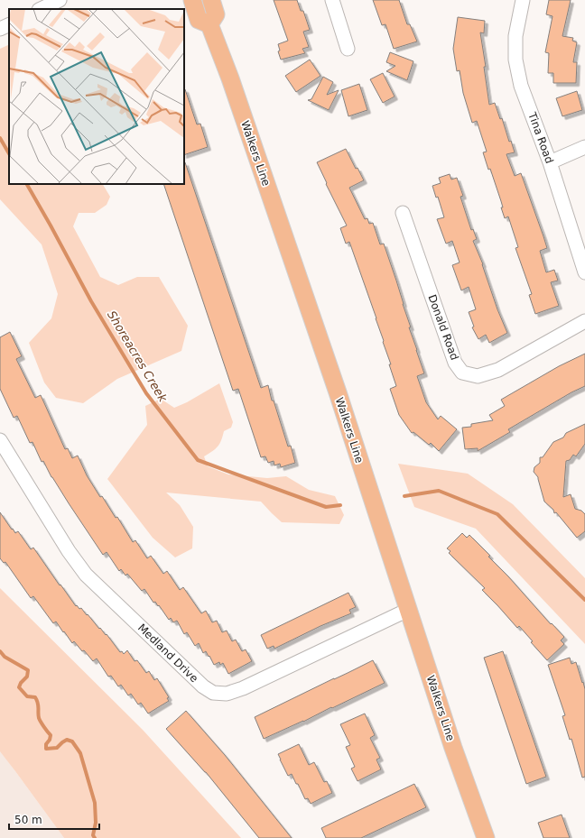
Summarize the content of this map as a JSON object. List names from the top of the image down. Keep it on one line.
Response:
{"streets":{"main road":["Walkers Line"],"street":["Tina Road","Donald Road","Medland Drive"]},"crossings":[["Walkers Line","Medland Drive"]],"water":["Shoreacres Creek"],"scale_bar":"50 m"}
